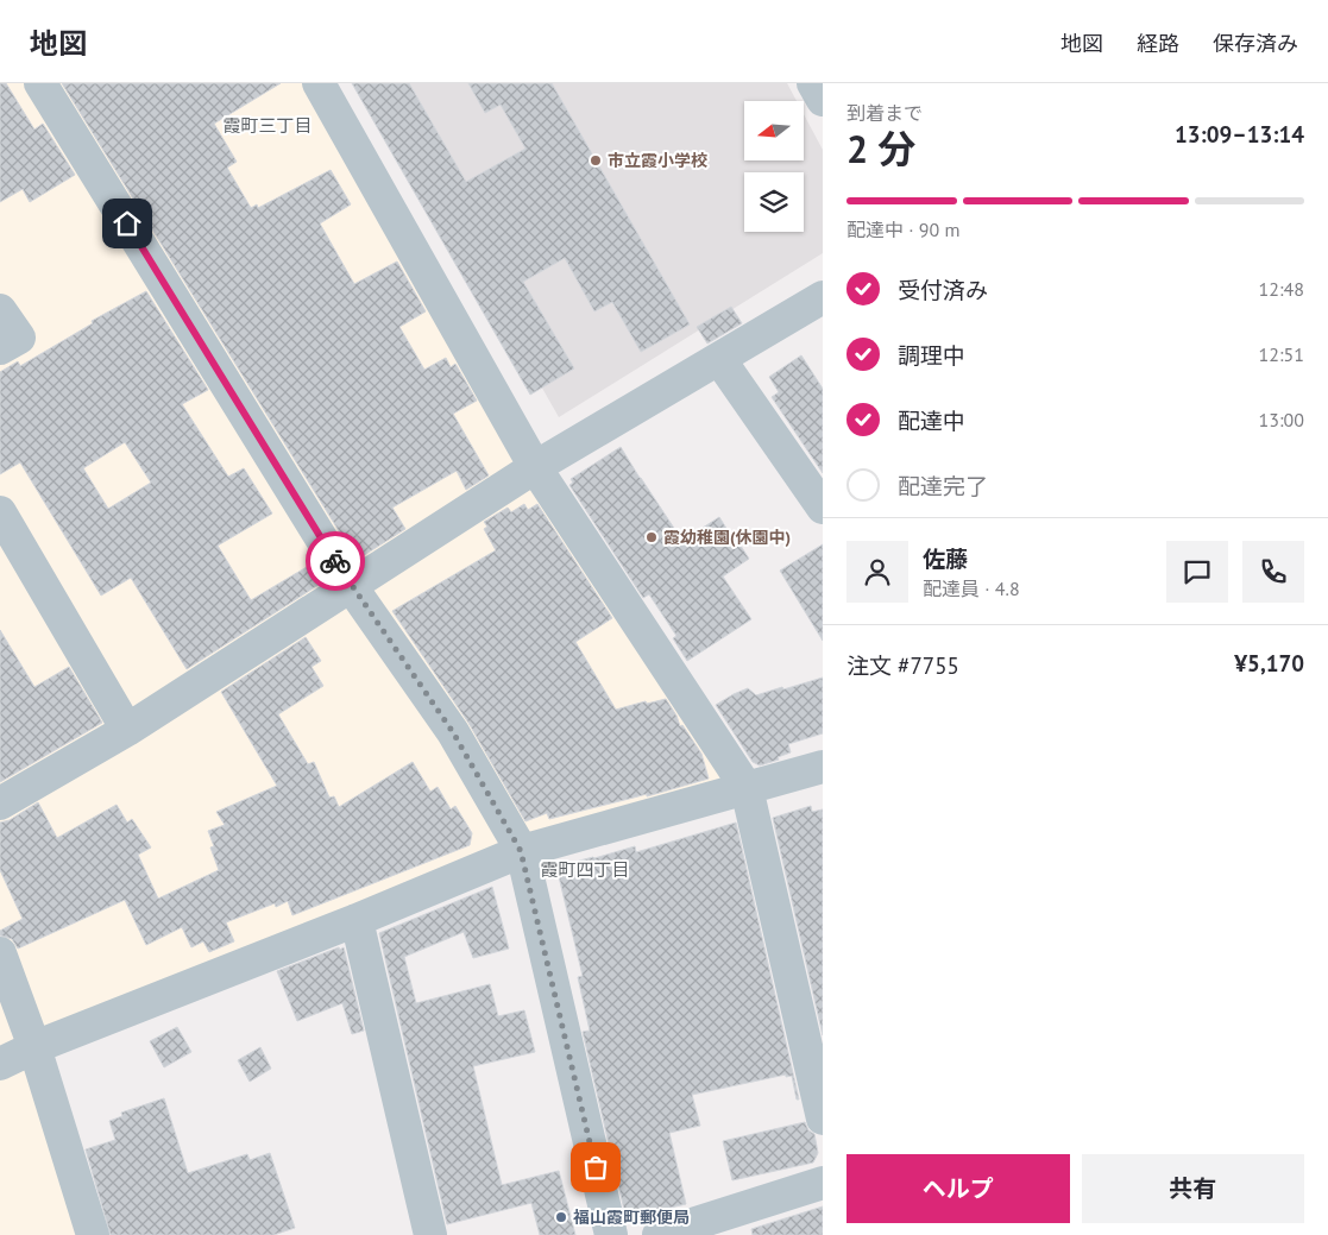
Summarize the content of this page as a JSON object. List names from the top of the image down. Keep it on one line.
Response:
{"districts":["霞町三丁目","霞町四丁目"],"places":["市立霞小学校","霞幼稚園(休園中)","福山霞町郵便局"],"north":"left","page":{"header":"地図","nav":["地図","経路","保存済み"],"heading":["2 分","到着まで","13:09–13:14"],"panel":["佐藤","配達員 · 4.8","注文 #7755","¥5,170"],"bar":"配達中 · 90 m","list":[["受付済み","12:48"],["調理中","12:51"],["配達中","13:00"],"配達完了"],"buttons":["ヘルプ","共有"]}}
